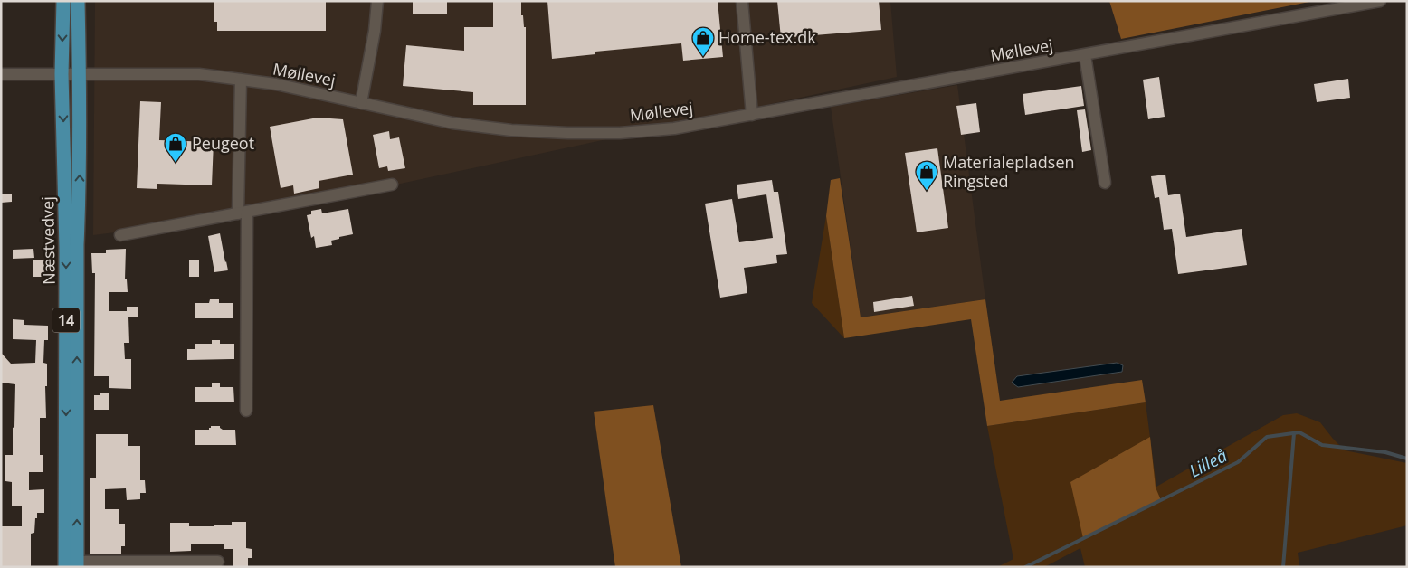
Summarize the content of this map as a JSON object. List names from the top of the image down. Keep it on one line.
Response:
{"streets":{"main road":["Næstvedvej","14"],"street":["Møllevej"]},"crossings":[["Møllevej","Næstvedvej"]],"water":["Lilleå"],"places":{"shop":["Home-tex.dk","Peugeot","Materialepladsen Ringsted"]}}
